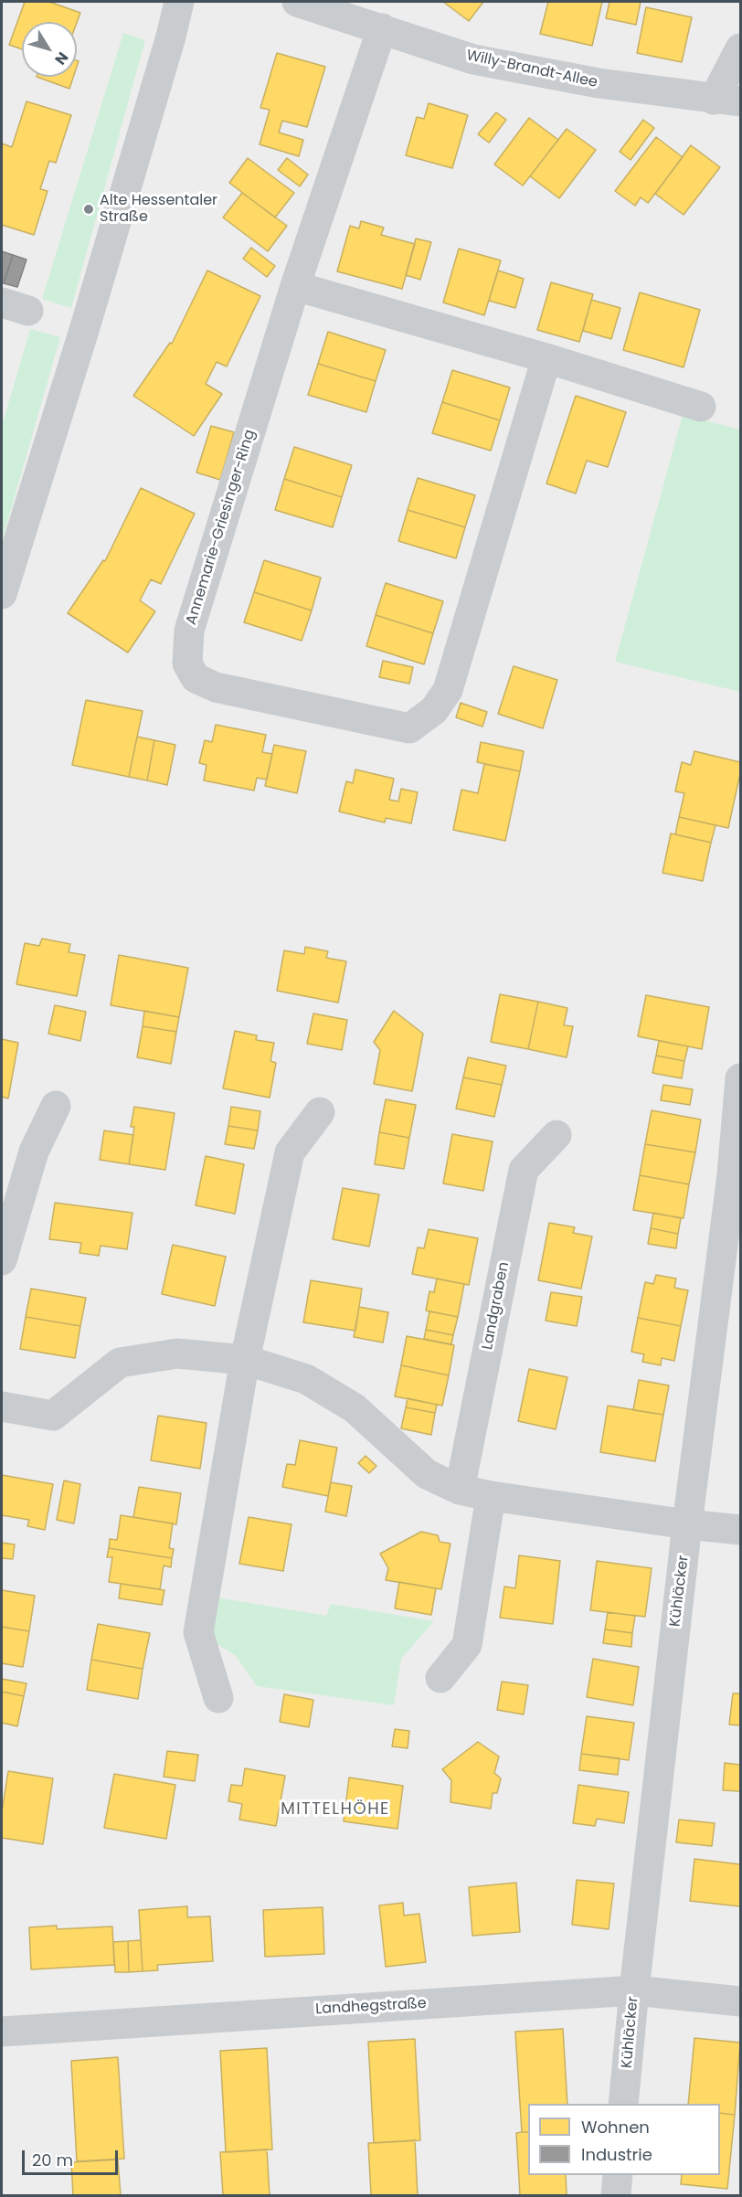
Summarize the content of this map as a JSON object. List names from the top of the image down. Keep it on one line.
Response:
{"streets":{"street":["Willy-Brandt-Allee","Annemarie-Griesinger-Ring","Landgraben","Kühläcker","Landhegstraße"]},"crossings":[["Willy-Brandt-Allee","Annemarie-Griesinger-Ring"],["Kühläcker","Landhegstraße"]],"districts":["MITTELHÖHE"],"places":["Alte Hessentaler Straße"],"legend":["Wohnen","Industrie"],"scale_bar":"20 m","north":"bottom right"}
